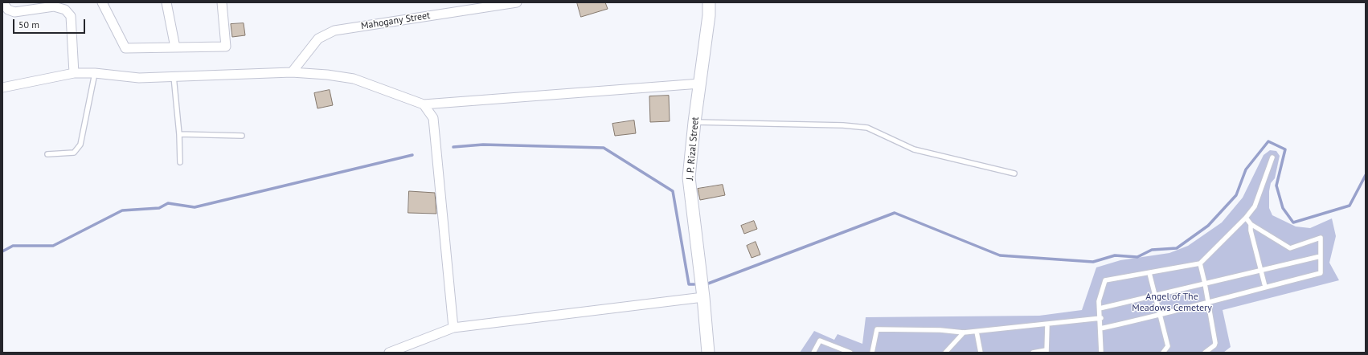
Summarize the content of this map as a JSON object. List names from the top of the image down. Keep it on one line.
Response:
{"streets":{"main road":["J. P. Rizal Street"],"street":["Mahogany Street"]},"parks":["Angel of The Meadows Cemetery"],"scale_bar":"50 m"}
